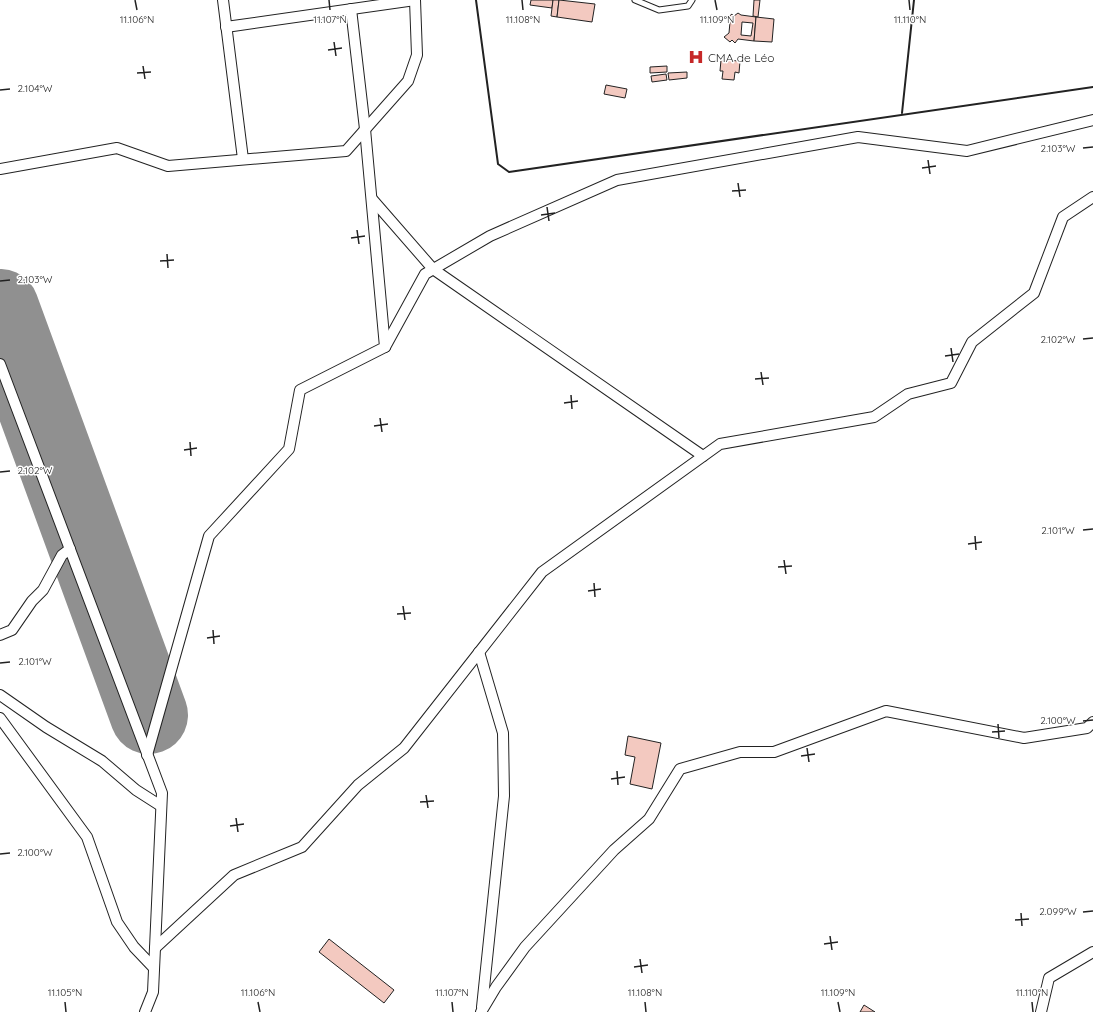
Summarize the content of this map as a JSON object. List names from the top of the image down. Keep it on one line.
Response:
{"places":{"hospital":["CMA de Léo"]},"coordinates":["11.106°N","11.107°N","11.108°N","11.109°N","11.110°N","2.104°W","2.103°W","2.102°W","2.101°W","2.100°W","2.099°W","11.105°N"]}
